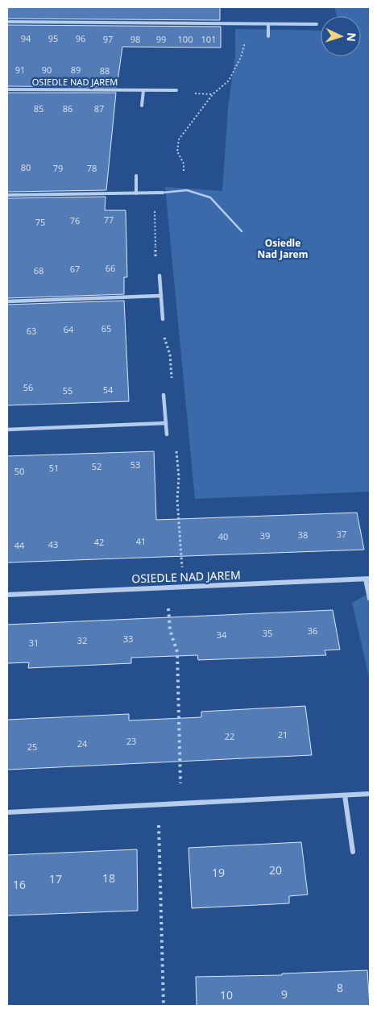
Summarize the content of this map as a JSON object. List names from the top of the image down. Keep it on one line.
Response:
{"streets":{"street":["OSIEDLE NAD JAREM"]},"districts":["Osiedle Nad Jarem"],"house_numbers":["94","95","96","97","98","99","100","101","91","90","89","88","85","86","87","80","79","78","77","76","75","66","67","68","65","64","63","56","54","55","53","52","51","50","37","38","39","40","41","42","43","44","36","35","34","33","32","31","21","22","23","24","25","20","19","18","17","16","8","9","10"],"north":"right"}
